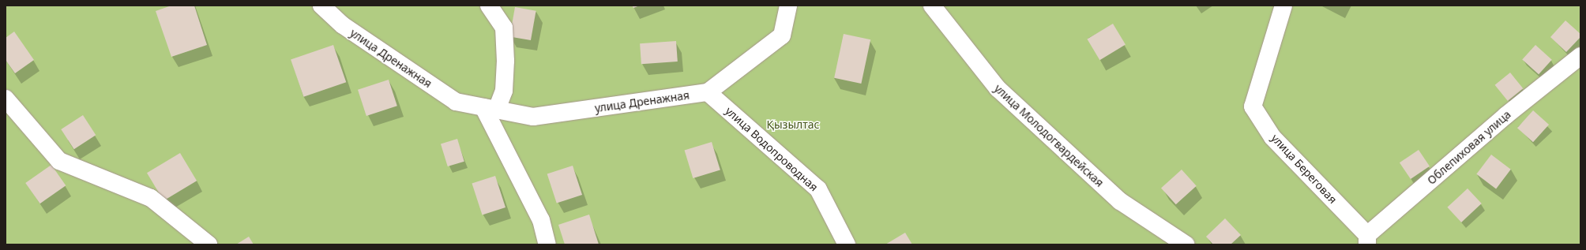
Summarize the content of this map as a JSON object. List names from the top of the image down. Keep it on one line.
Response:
{"streets":{"street":["улица Дренажная","улица Молодогвардейская","Облепиховая улица","улица Водопроводная","улица Береговая"]},"crossings":[["улица Дренажная","улица Водопроводная"],["Облепиховая улица","улица Береговая"]],"parks":["Қызылтас"]}
